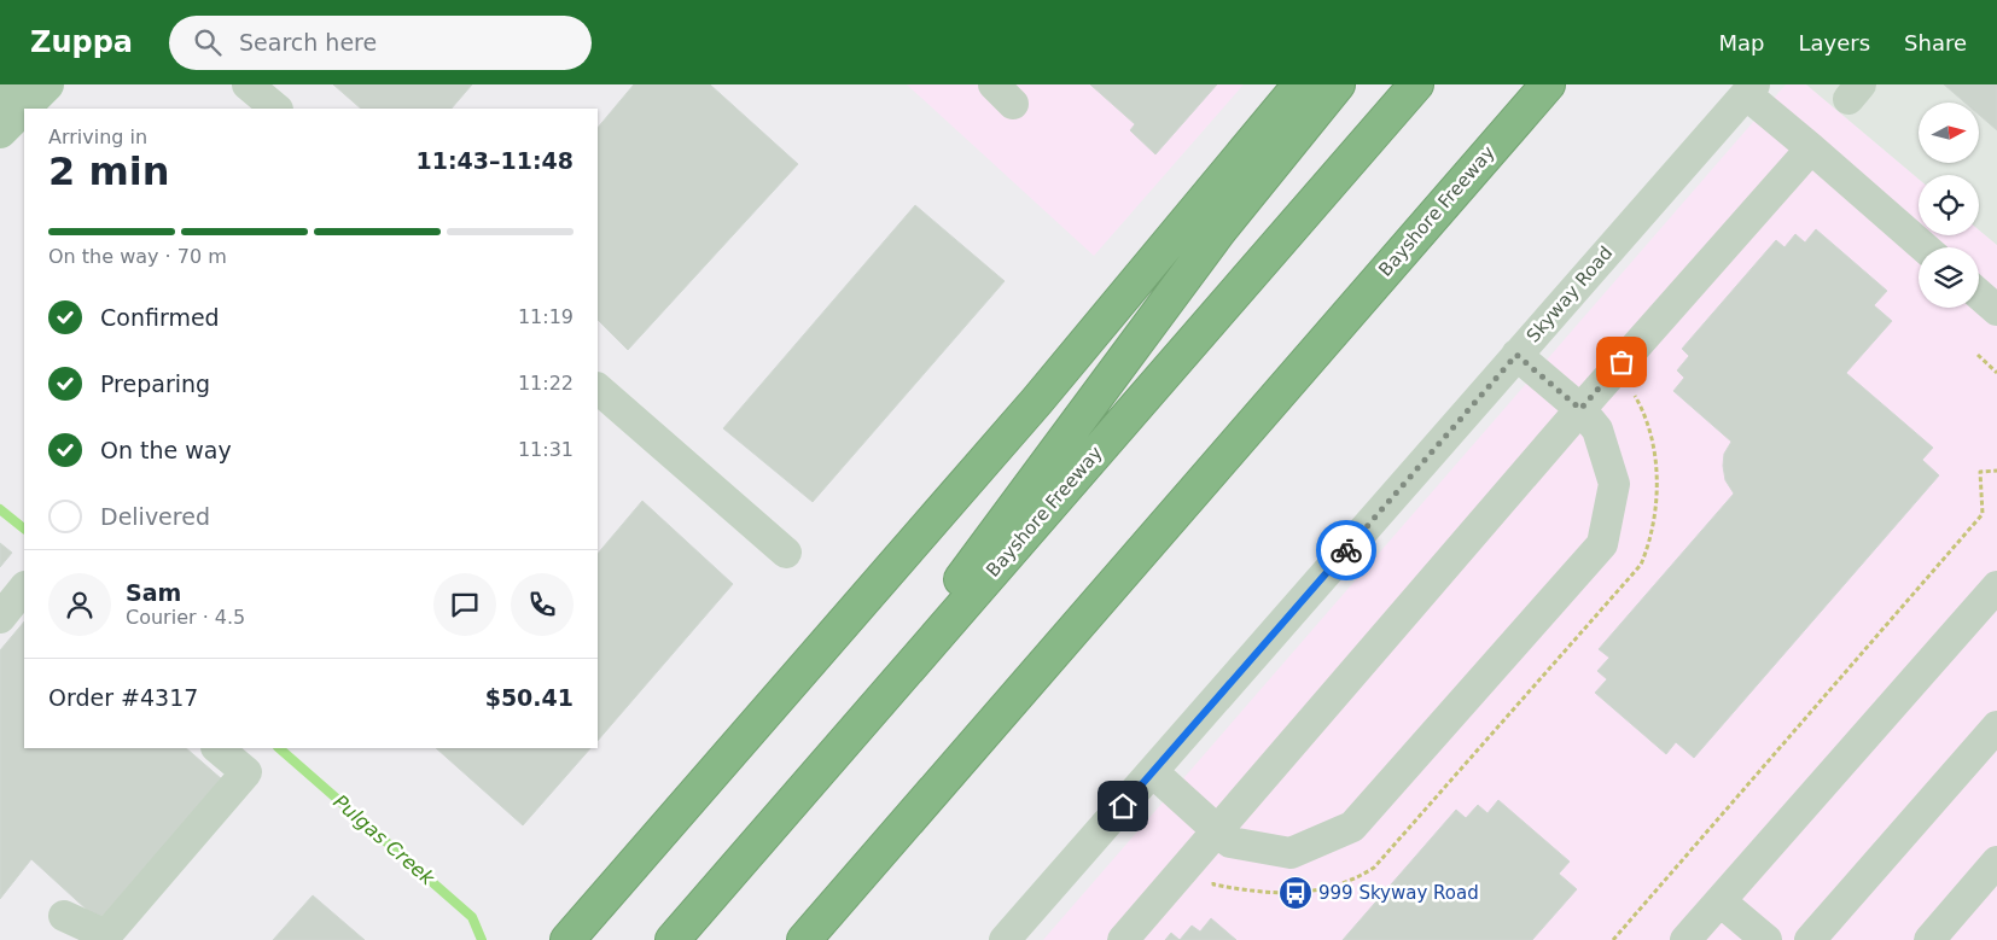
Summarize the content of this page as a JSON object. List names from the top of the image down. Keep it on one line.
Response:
{"streets":{"highway":["Bayshore Freeway"],"street":["Skyway Road"]},"water":["Pulgas Creek"],"places":{"bus stop":["999 Skyway Road"]},"north":"right","page":{"header":"Zuppa","search":"Search here","nav":["Map","Layers","Share"],"heading":["2 min","Arriving in","11:43–11:48"],"panel":["Sam","Courier · 4.5","Order #4317","$50.41"],"bar":"On the way · 70 m","list":[["Confirmed","11:19"],["Preparing","11:22"],["On the way","11:31"],"Delivered"]}}
